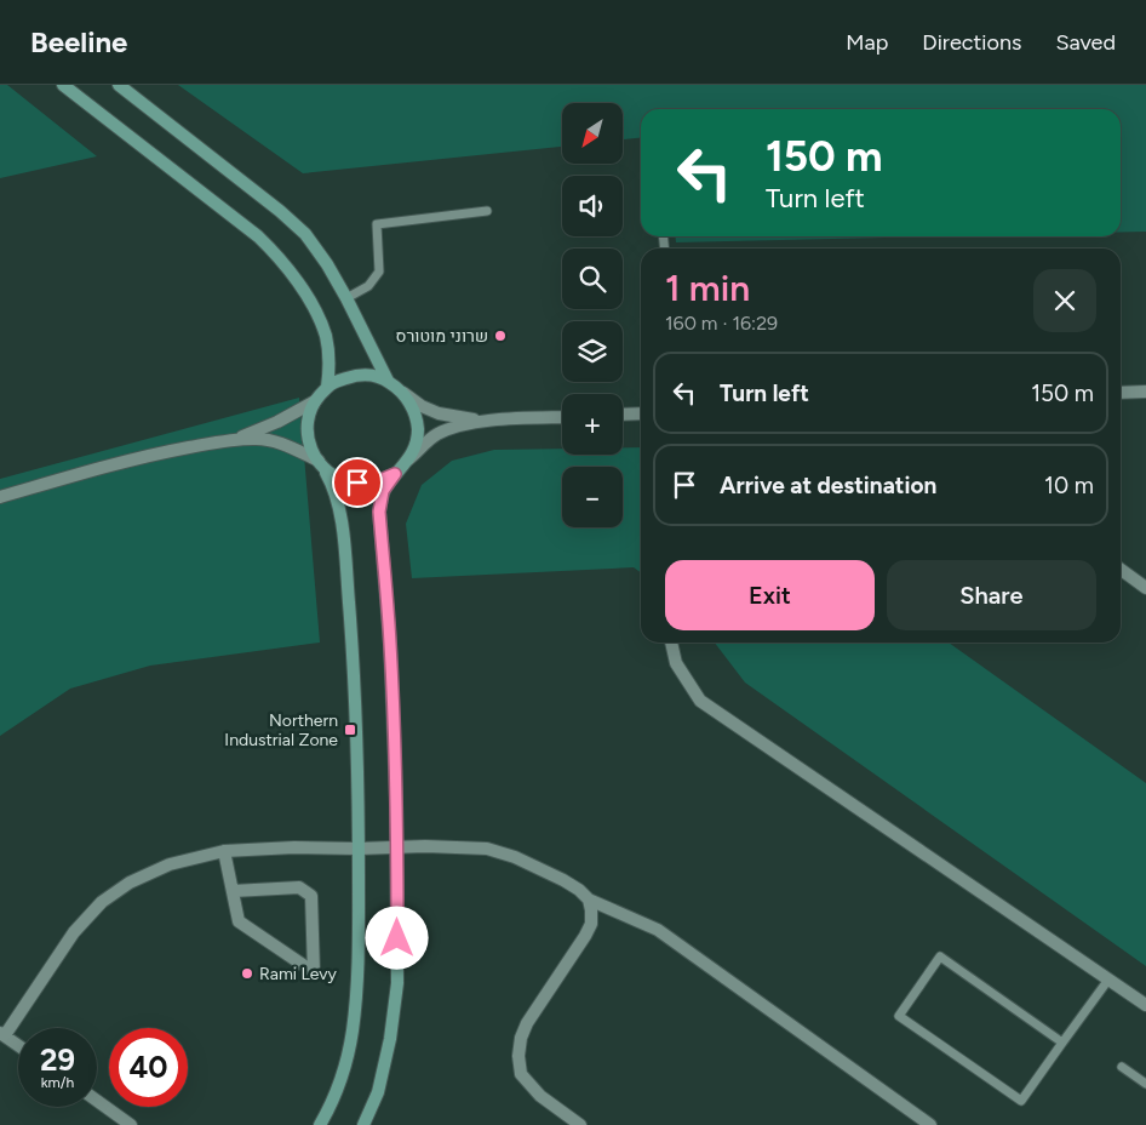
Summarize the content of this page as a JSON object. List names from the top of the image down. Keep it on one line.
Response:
{"places":{"other":["שרוני מוטורס","Rami Levy"],"transit":["Northern Industrial Zone"]},"north":"bottom left","page":{"header":"Beeline","nav":["Map","Directions","Saved"],"map_buttons":["+","−"],"turn":["150 m","Turn left"],"heading":["1 min","160 m · 16:29"],"list":[{"name":"Turn left","value":"150 m"},{"name":"Arrive at destination","value":"10 m"}],"buttons":["Exit","Share"],"speed":"29 km/h","limit":"40"}}
